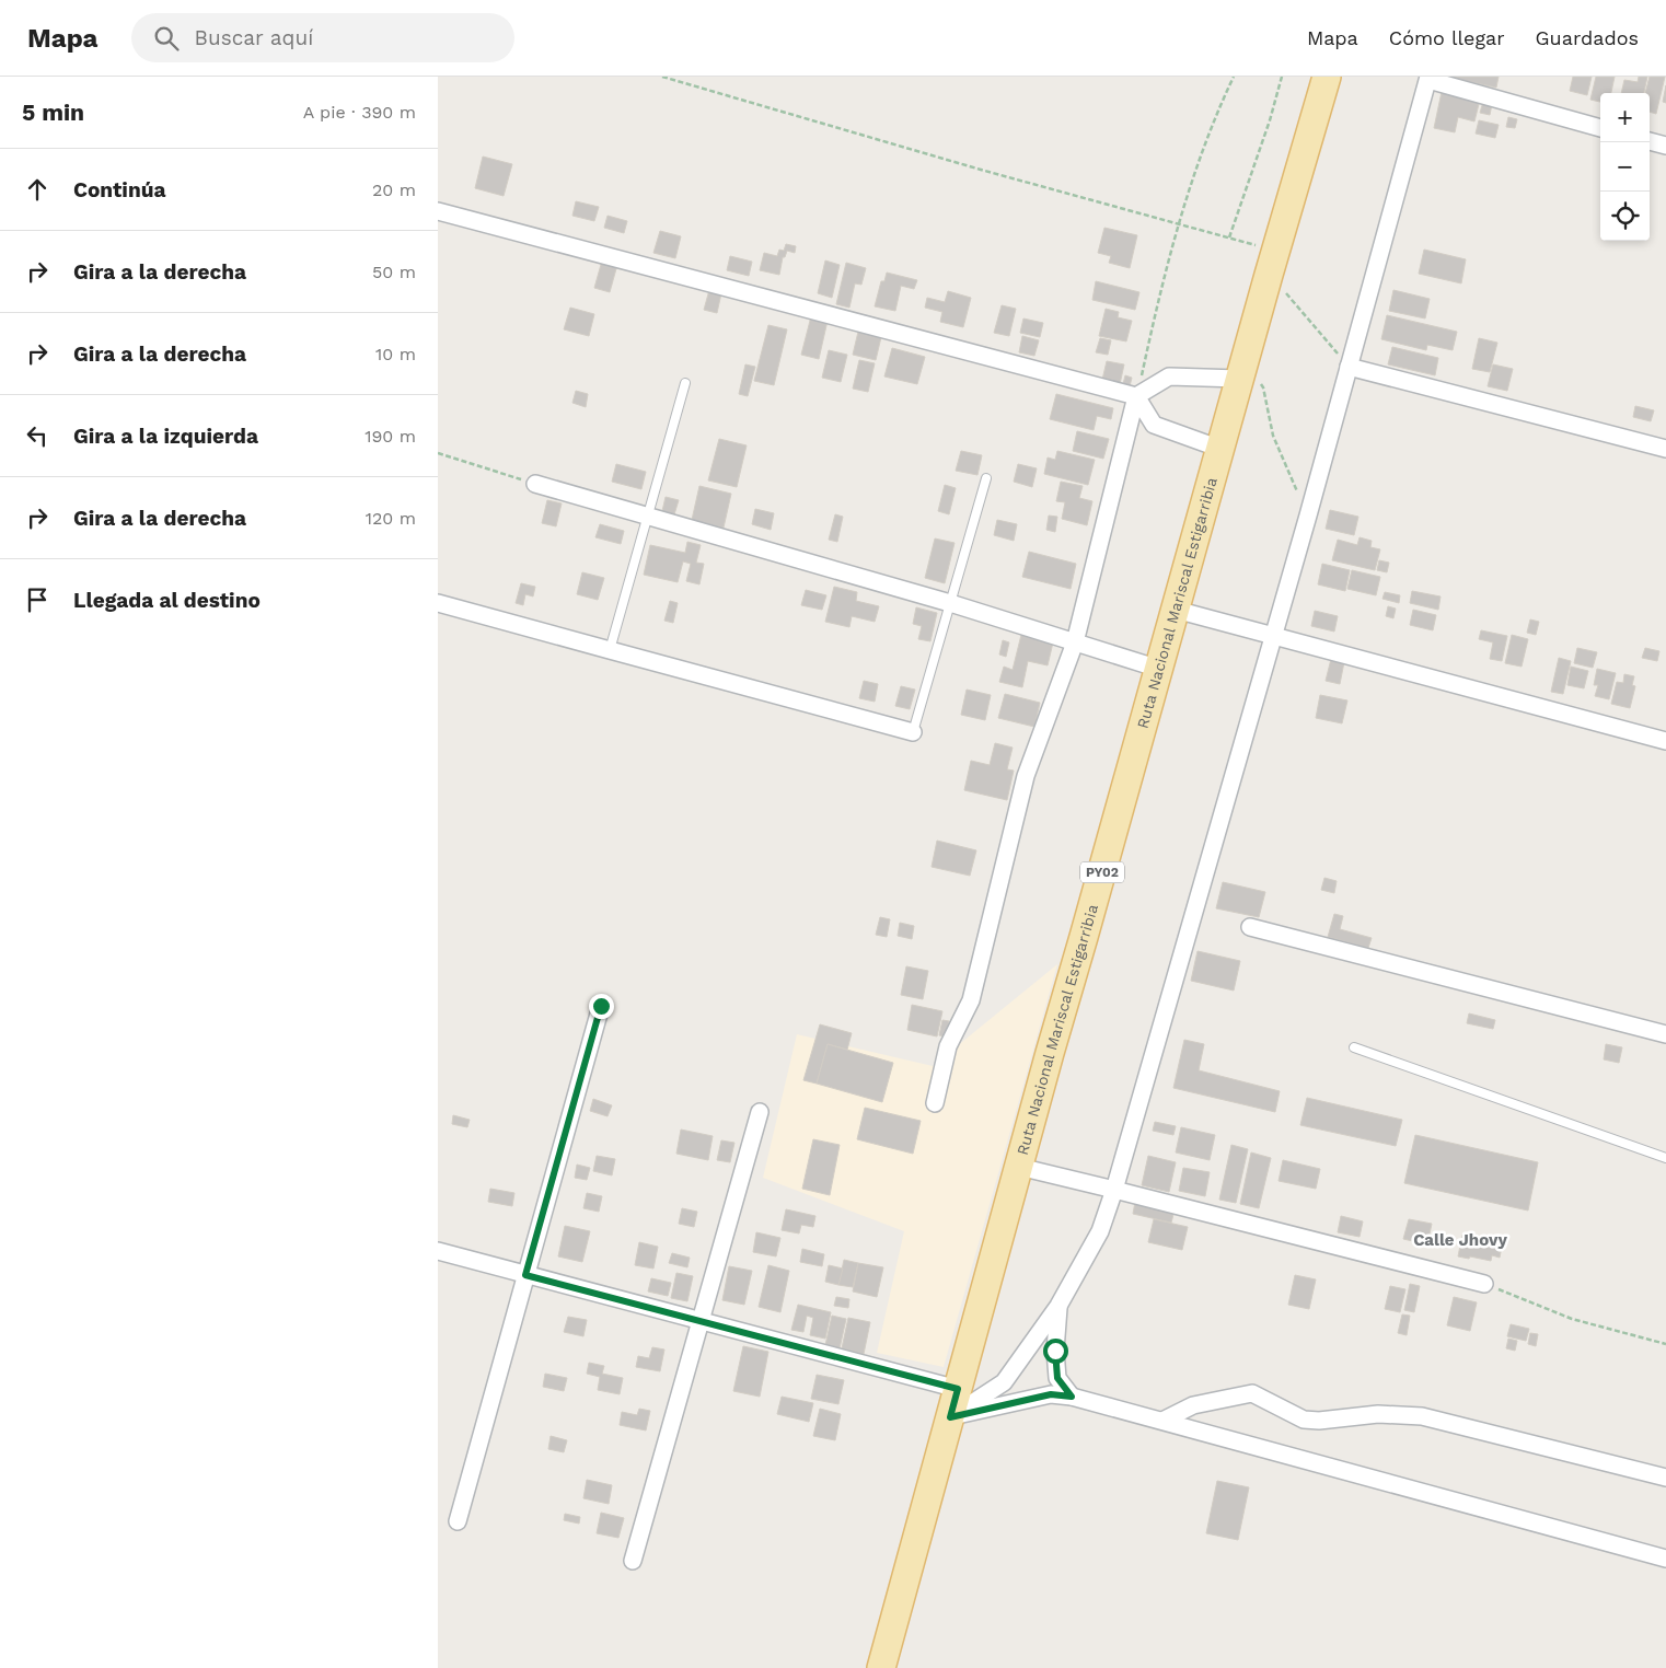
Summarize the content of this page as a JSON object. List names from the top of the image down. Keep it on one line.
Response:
{"streets":{"main road":["Ruta Nacional Mariscal Estigarribia","PY02"]},"districts":["Calle Jhovy"],"page":{"header":"Mapa","search":"Buscar aquí","nav":["Mapa","Cómo llegar","Guardados"],"heading":["5 min","A pie · 390 m"],"map_buttons":["+","−"],"list":[["Continúa","20 m"],["Gira a la derecha","50 m"],["Gira a la derecha","10 m"],["Gira a la izquierda","190 m"],["Gira a la derecha","120 m"],"Llegada al destino"]}}
